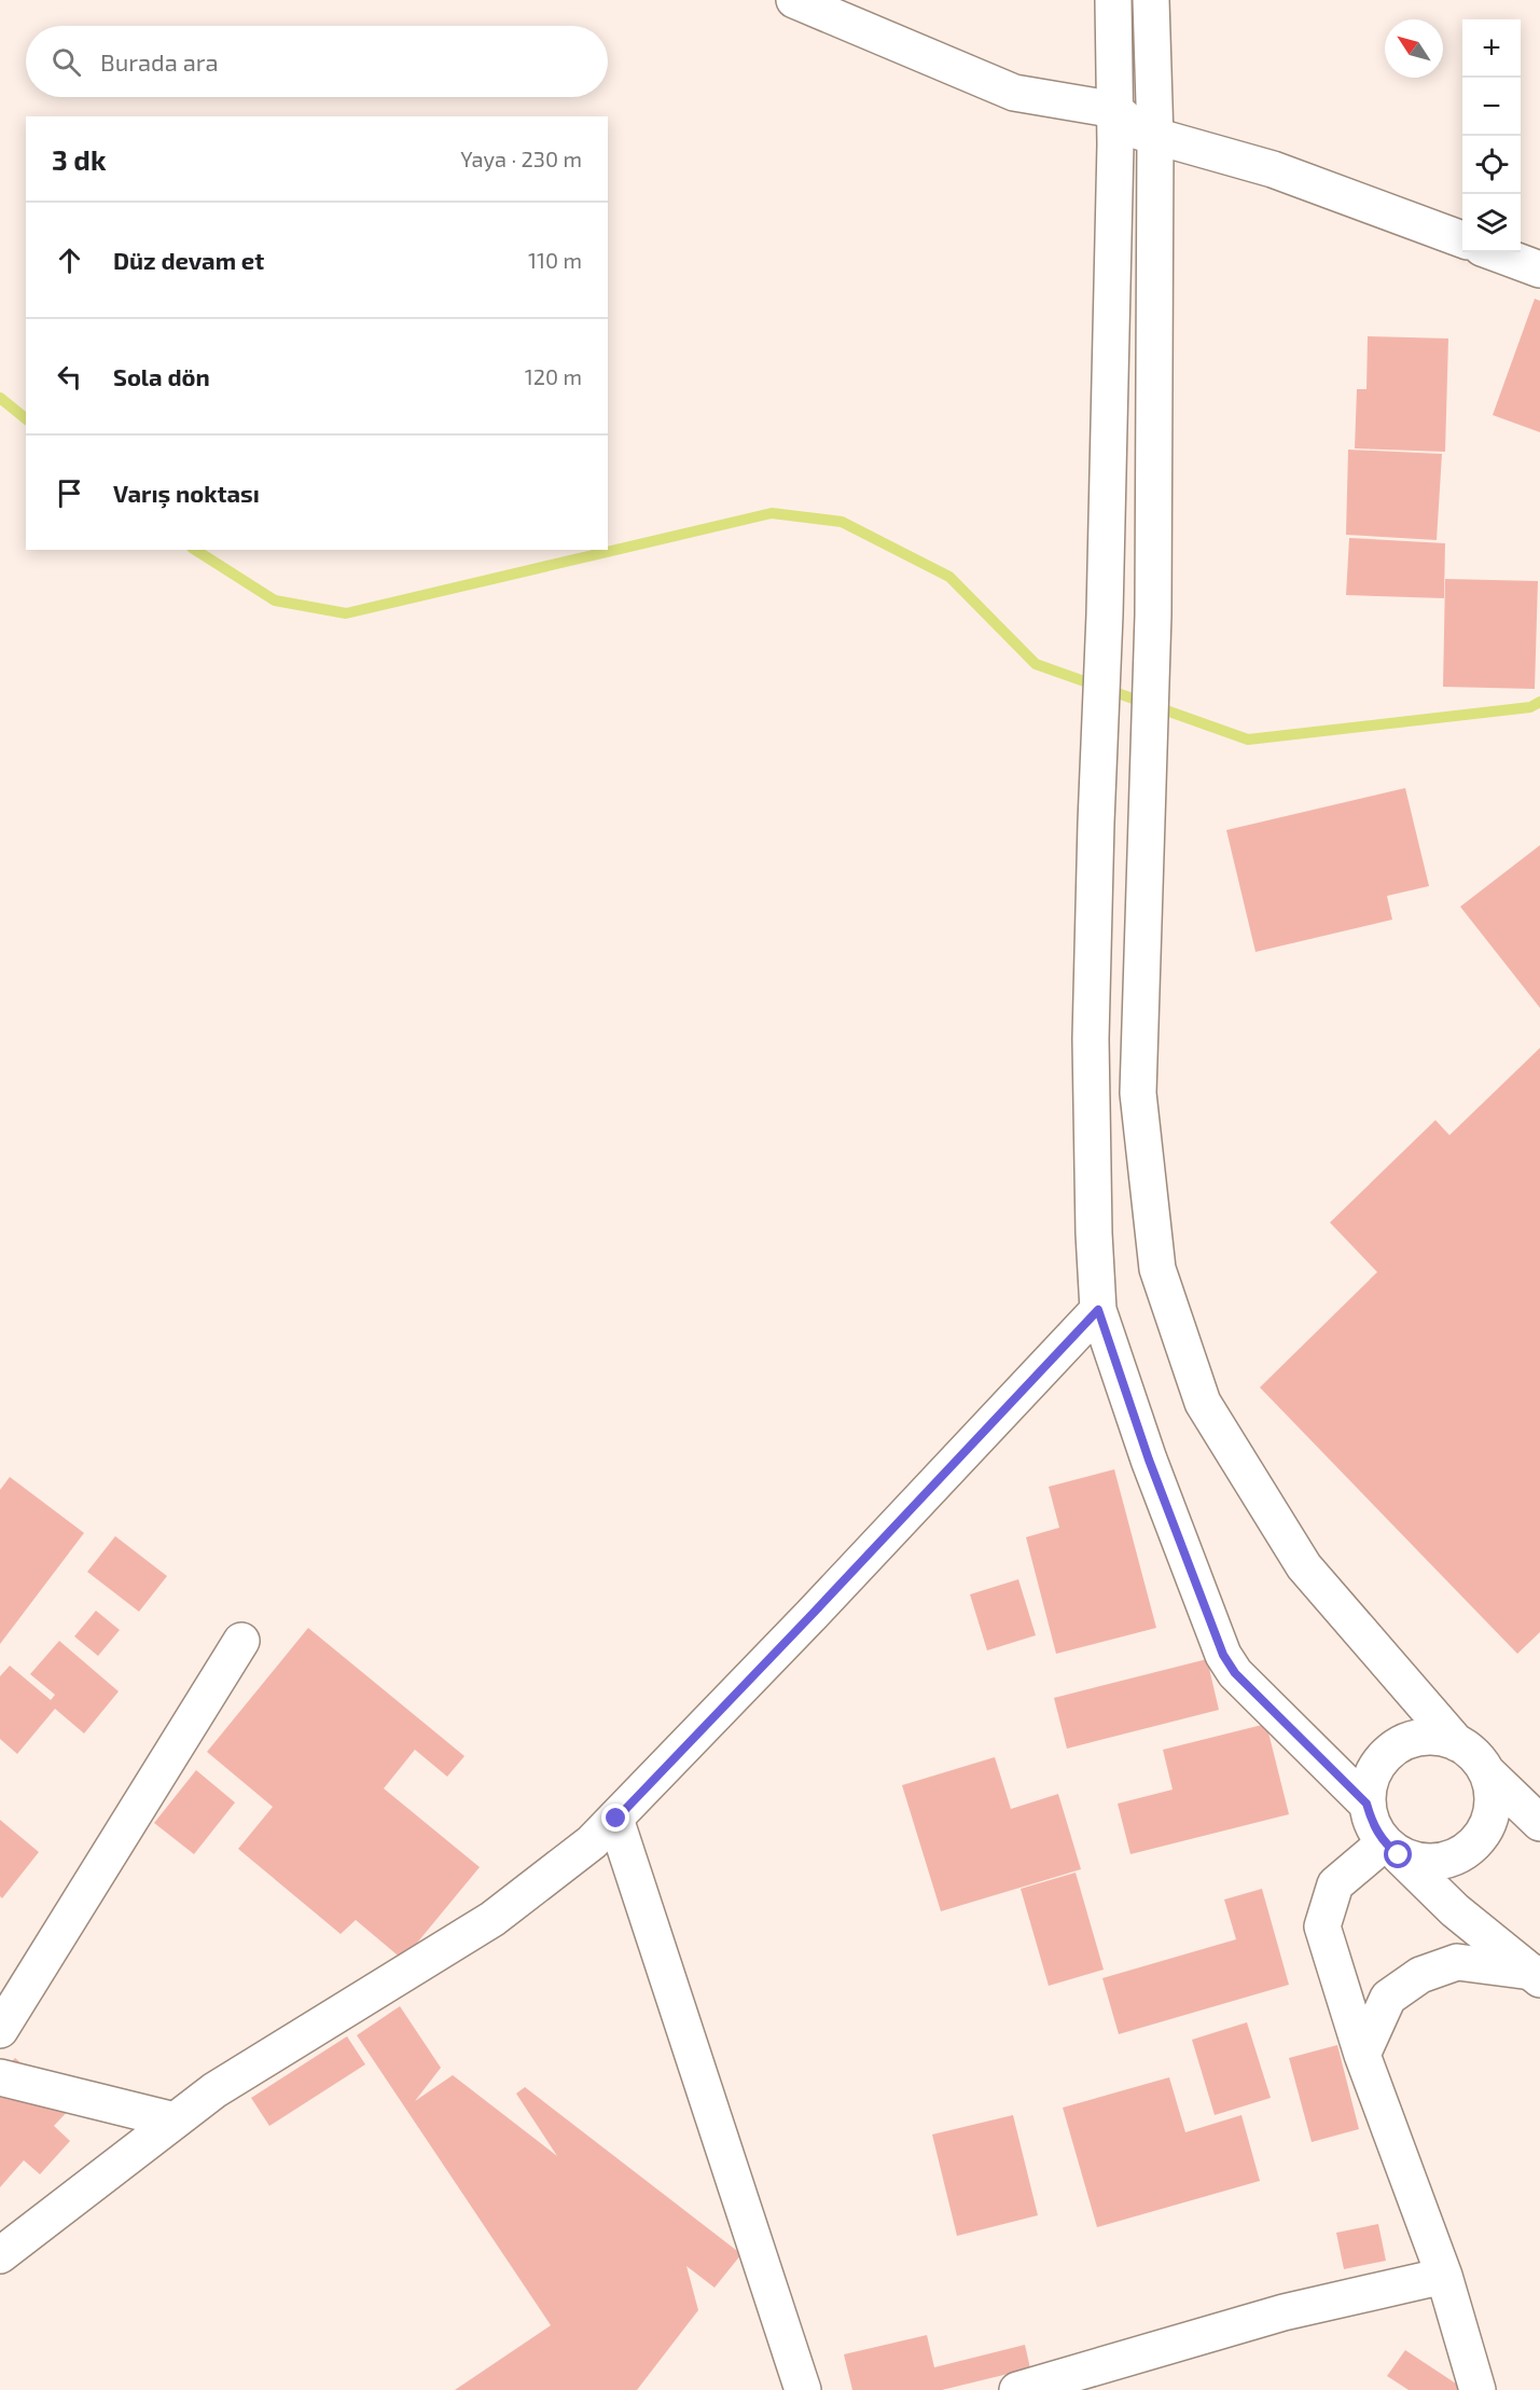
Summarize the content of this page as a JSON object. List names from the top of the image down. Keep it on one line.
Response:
{"north":"top left","page":{"map_buttons":["+","−"],"search":"Burada ara","heading":["3 dk","Yaya · 230 m"],"list":[["Düz devam et","110 m"],["Sola dön","120 m"],"Varış noktası"]}}
